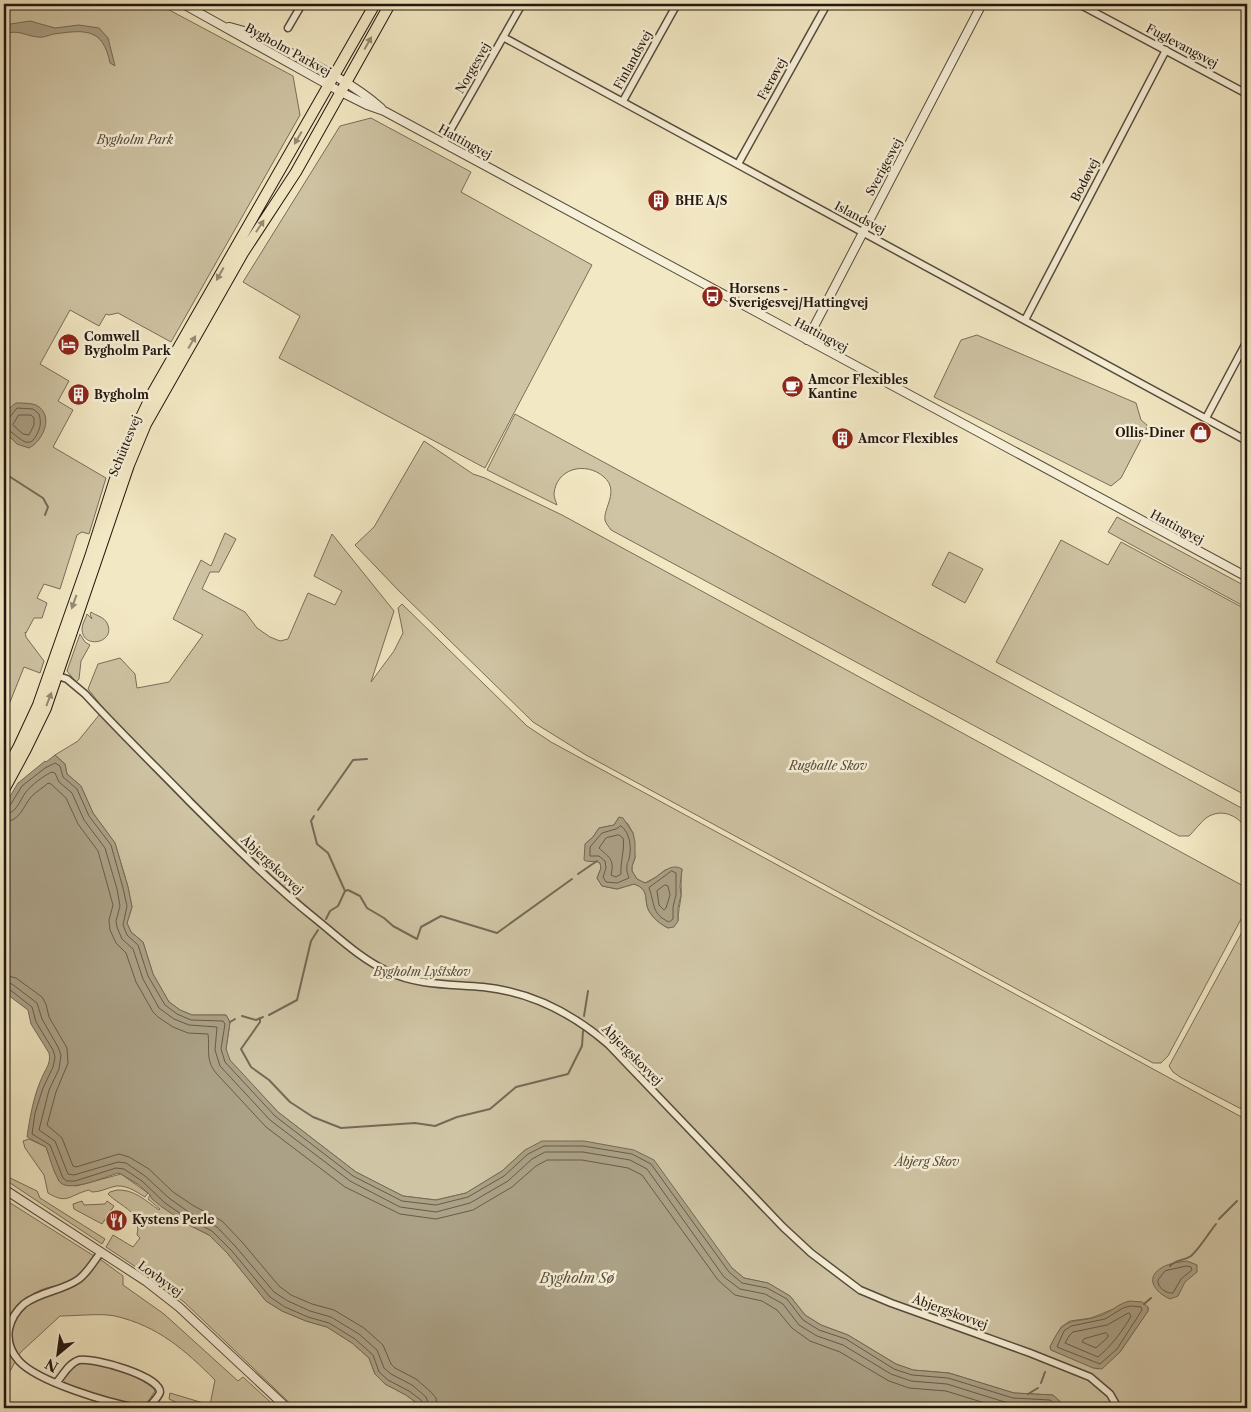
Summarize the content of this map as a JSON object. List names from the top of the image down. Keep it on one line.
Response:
{"streets":{"main road":["Schüttesvej"],"street":["Fuglevangsvej","Bygholm Parkvej","Finlandsvej","Norgesvej","Færøvej","Hattingvej","Sverigesvej","Bodøvej","Islandsvej","Åbjergskovvej","Lovbyvej"]},"crossings":[["Fuglevangsvej","Bodøvej"],["Bygholm Parkvej","Hattingvej"],["Bygholm Parkvej","Schüttesvej"],["Finlandsvej","Islandsvej"],["Norgesvej","Hattingvej"],["Norgesvej","Islandsvej"],["Færøvej","Islandsvej"],["Hattingvej","Sverigesvej"],["Hattingvej","Schüttesvej"],["Sverigesvej","Islandsvej"],["Bodøvej","Islandsvej"],["Schüttesvej","Åbjergskovvej"]],"water":["Bygholm Sø"],"parks":["Bygholm Park","Rugballe Skov","Bygholm Lystskov","Åbjerg Skov"],"places":{"building":["BHE A/S","Bygholm","Amcor Flexibles"],"bus stop":["Horsens - Sverigesvej/Hattingvej"],"hotel":["Comwell Bygholm Park"],"cafe":["Amcor Flexibles Kantine"],"shop":["Ollis-Diner"],"restaurant":["Kystens Perle"]},"north":"bottom left"}
